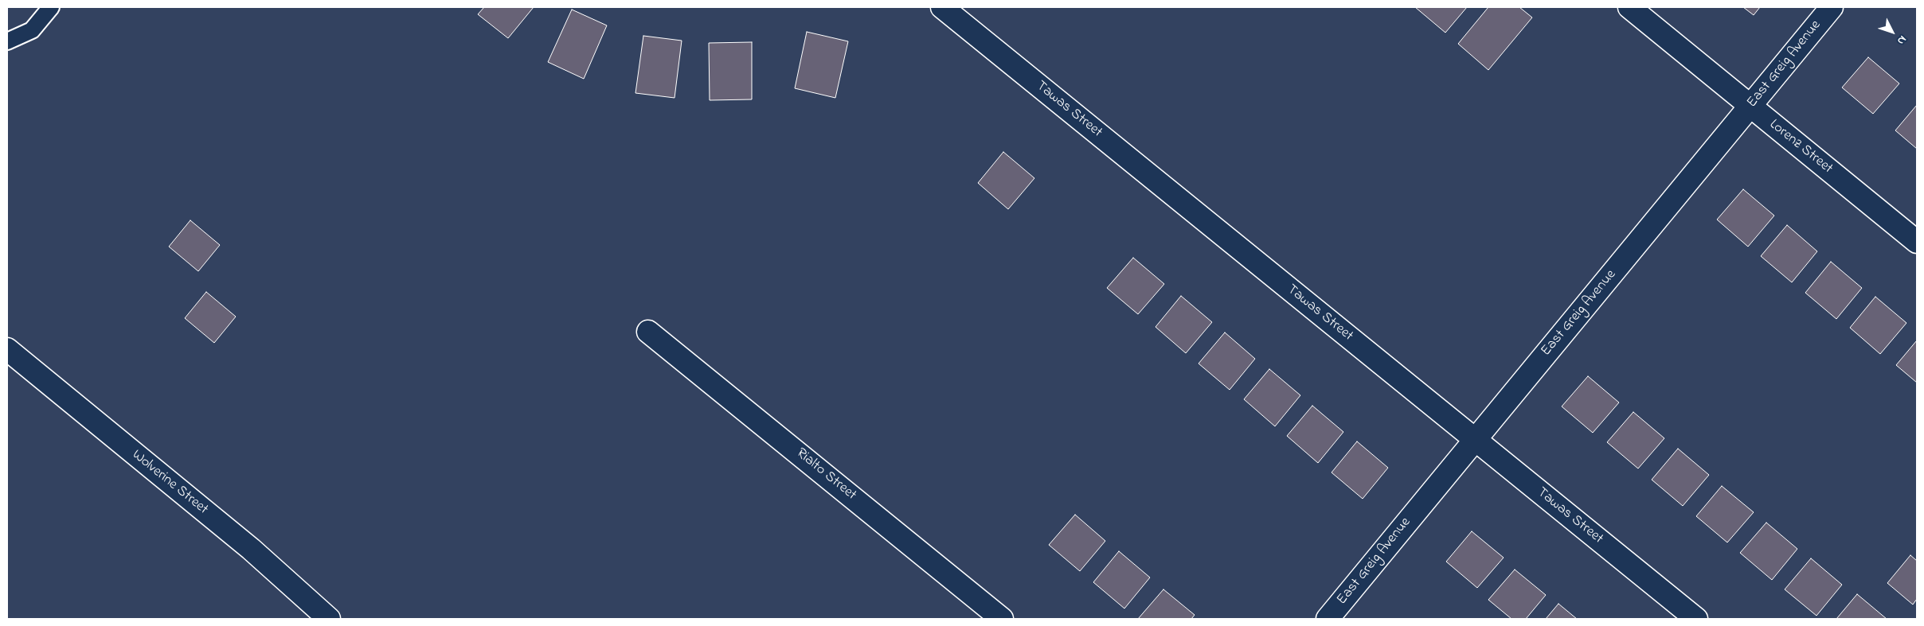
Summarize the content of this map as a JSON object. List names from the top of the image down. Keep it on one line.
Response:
{"streets":{"street":["East Greig Avenue","Tawas Street","Lorenz Street","Rialto Street","Wolverine Street"]},"crossings":[["East Greig Avenue","Tawas Street"],["East Greig Avenue","Lorenz Street"]],"north":"bottom right"}
